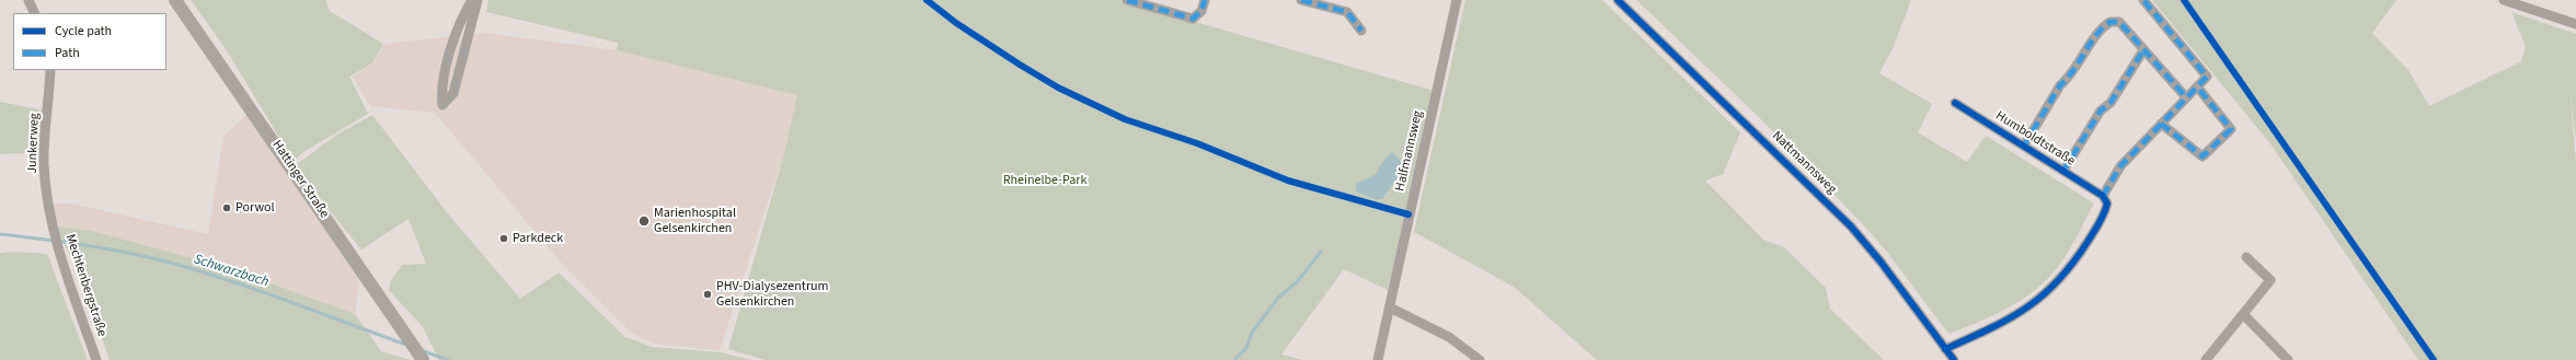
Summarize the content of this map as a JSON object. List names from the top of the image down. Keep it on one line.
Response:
{"streets":{"main road":["Hattinger Straße"],"street":["Humboldtstraße","Junkerweg","Halfmannsweg","Nattmannsweg","Mechtenbergstraße"]},"crossings":[["Junkerweg","Mechtenbergstraße"]],"water":["Schwarzbach"],"parks":["Rheinelbe-Park"],"places":["Porwol","Marienhospital Gelsenkirchen","Parkdeck","PHV-Dialysezentrum Gelsenkirchen"],"legend":["Cycle path","Path"]}
